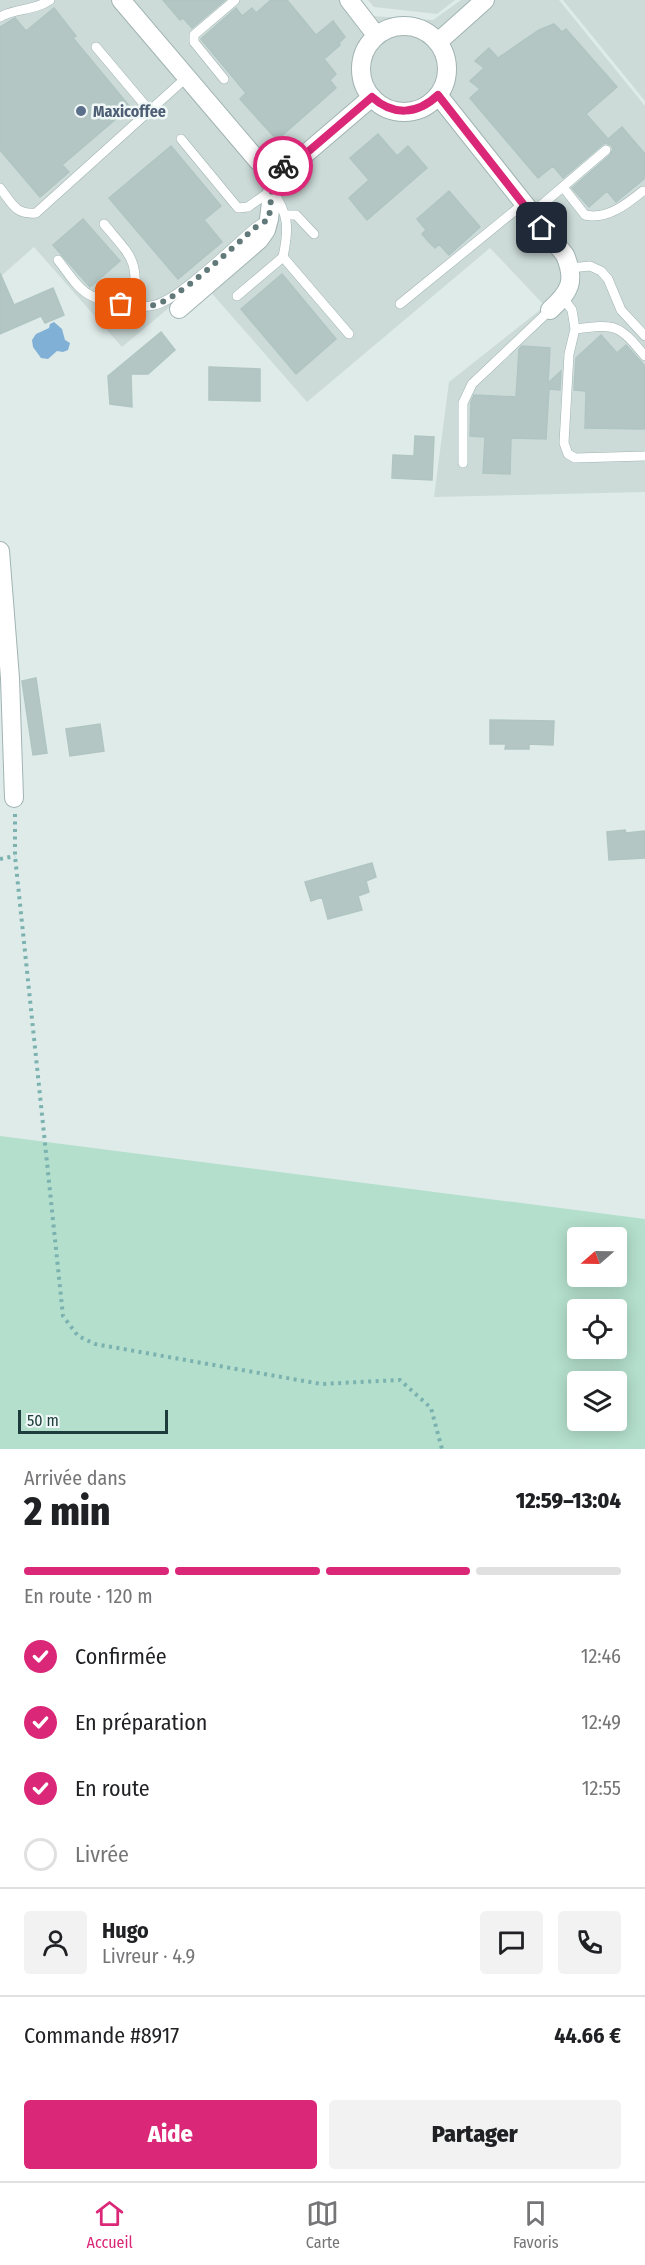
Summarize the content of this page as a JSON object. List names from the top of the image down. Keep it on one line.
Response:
{"places":["Maxicoffee"],"scale_bar":"50 m","north":"left","page":{"scale":"50 m","heading":["2 min","Arrivée dans","12:59–13:04"],"panel":["Hugo","Livreur · 4.9","Commande #8917","44.66 €"],"bar":"En route · 120 m","list":[["Confirmée","12:46"],["En préparation","12:49"],["En route","12:55"],"Livrée"],"buttons":["Aide","Partager"],"tabs":["Accueil","Carte","Favoris"]}}
